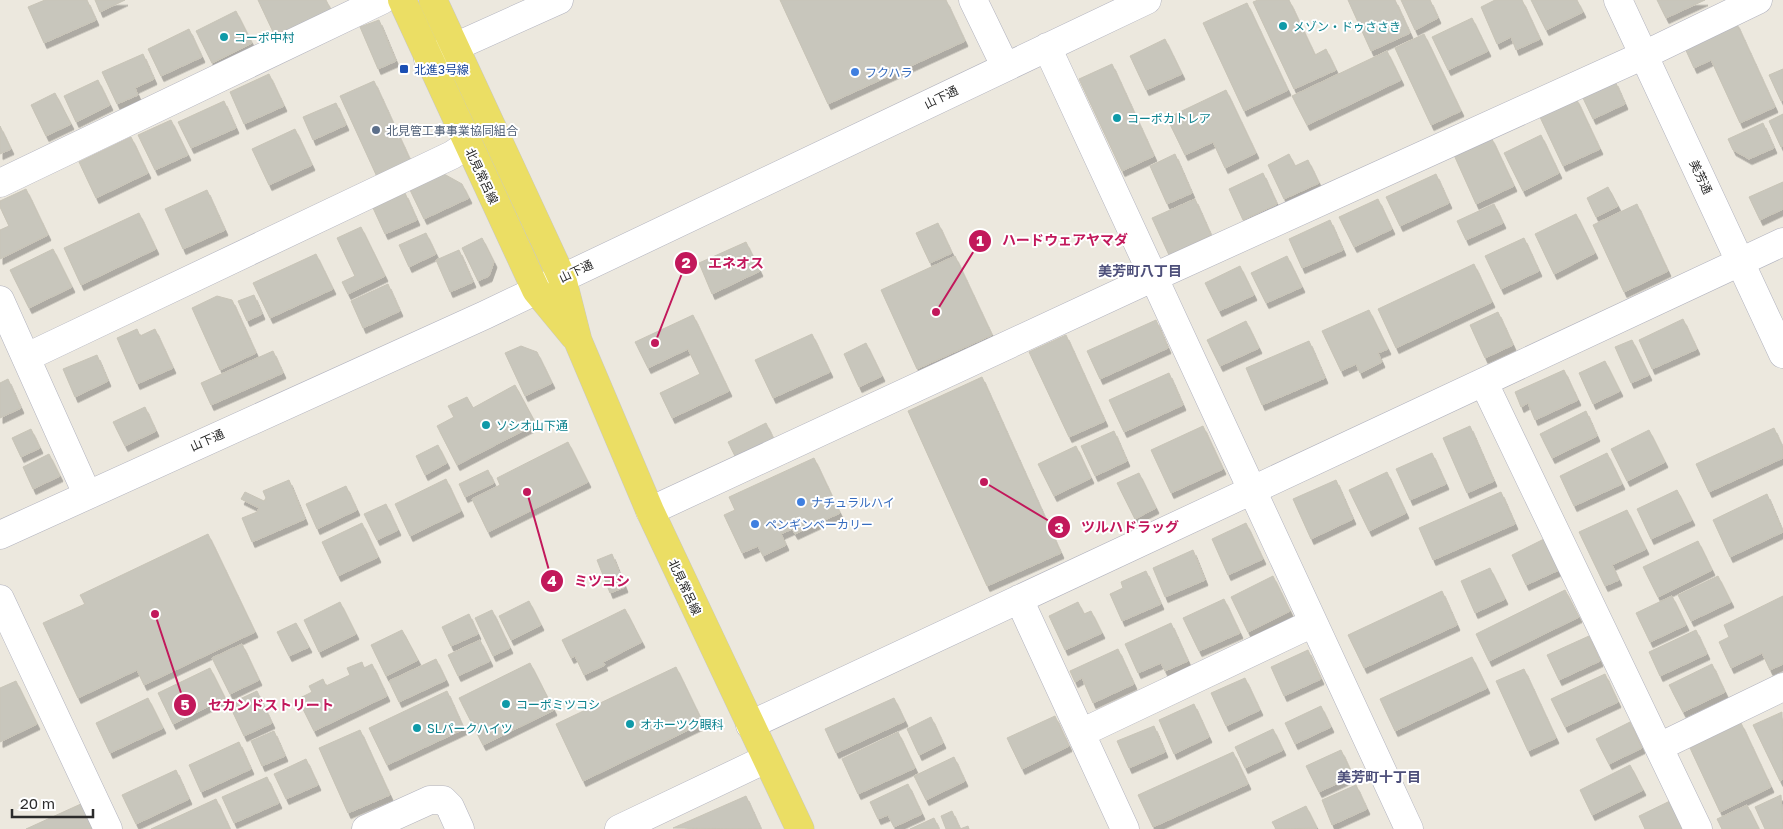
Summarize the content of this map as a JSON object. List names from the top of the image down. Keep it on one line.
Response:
{"streets":{"main road":["北見常呂線"],"street":["山下通","美芳通"]},"crossings":[["山下通","北見常呂線"]],"districts":["美芳町八丁目","美芳町十丁目"],"places":{"other":["メゾン・ドゥささき","コーポ中村","フクハラ","コーポカトレア","北見管工事事業協同組合","ハードウェアヤマダ","エネオス","ソシオ山下通","ツルハドラッグ","ミツコシ","ナチュラルハイ","ペンギンベーカリー","セカンドストリート","コーポミツコシ","オホーツク眼科","SLパークハイツ"],"transit":["北進3号線"]},"scale_bar":"20 m"}
